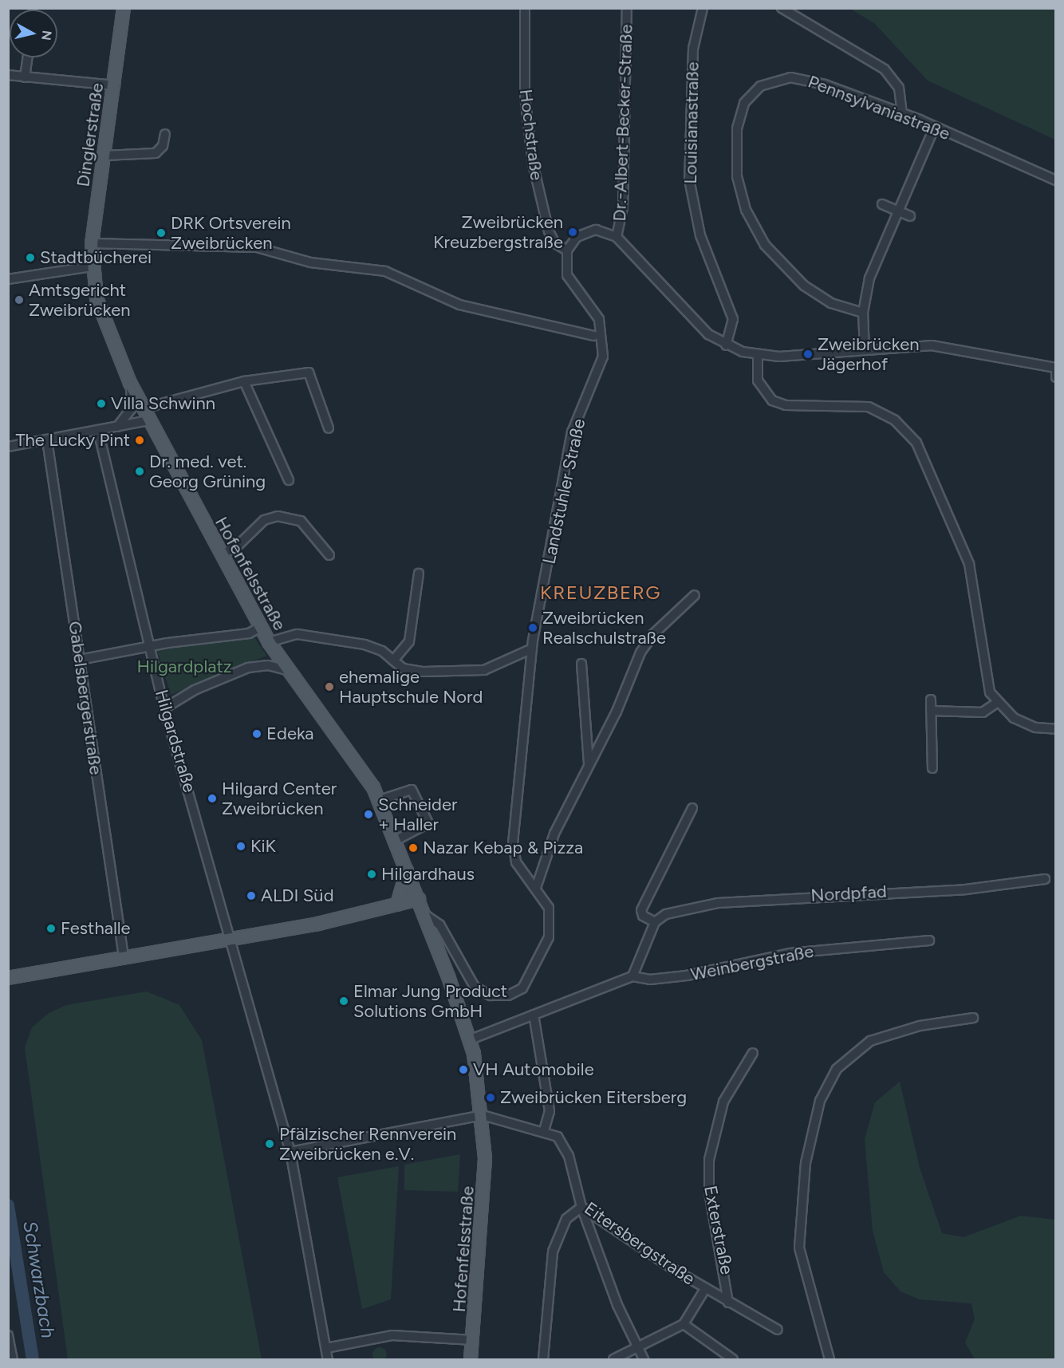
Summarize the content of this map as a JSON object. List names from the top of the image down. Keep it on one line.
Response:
{"streets":{"main road":["Dinglerstraße","Hofenfelsstraße"],"street":["Pennsylvaniastraße","Dr.-Albert-Becker-Straße","Louisianastraße","Hochstraße","Landstuhler Straße","Gabelsbergerstraße","Hilgardstraße","Nordpfad","Weinbergstraße","Exterstraße","Eitersbergstraße"]},"crossings":[["Dinglerstraße","Hofenfelsstraße"],["Hochstraße","Landstuhler Straße"],["Landstuhler Straße","Hofenfelsstraße"],["Hofenfelsstraße","Eitersbergstraße"],["Exterstraße","Eitersbergstraße"]],"districts":["KREUZBERG"],"water":["Schwarzbach"],"parks":["Hilgardplatz"],"places":["Zweibrücken Kreuzbergstraße","DRK Ortsverein Zweibrücken","Stadtbücherei","Amtsgericht Zweibrücken","Zweibrücken Jägerhof","Villa Schwinn","The Lucky Pint","Dr. med. vet. Georg Grüning","Zweibrücken Realschulstraße","ehemalige Hauptschule Nord","Edeka","Hilgard Center Zweibrücken","Schneider + Haller","KiK","Nazar Kebap & Pizza","Hilgardhaus","ALDI Süd","Festhalle","Elmar Jung Product Solutions GmbH","VH Automobile","Zweibrücken Eitersberg","Pfälzischer Rennverein Zweibrücken e.V."],"north":"right"}
